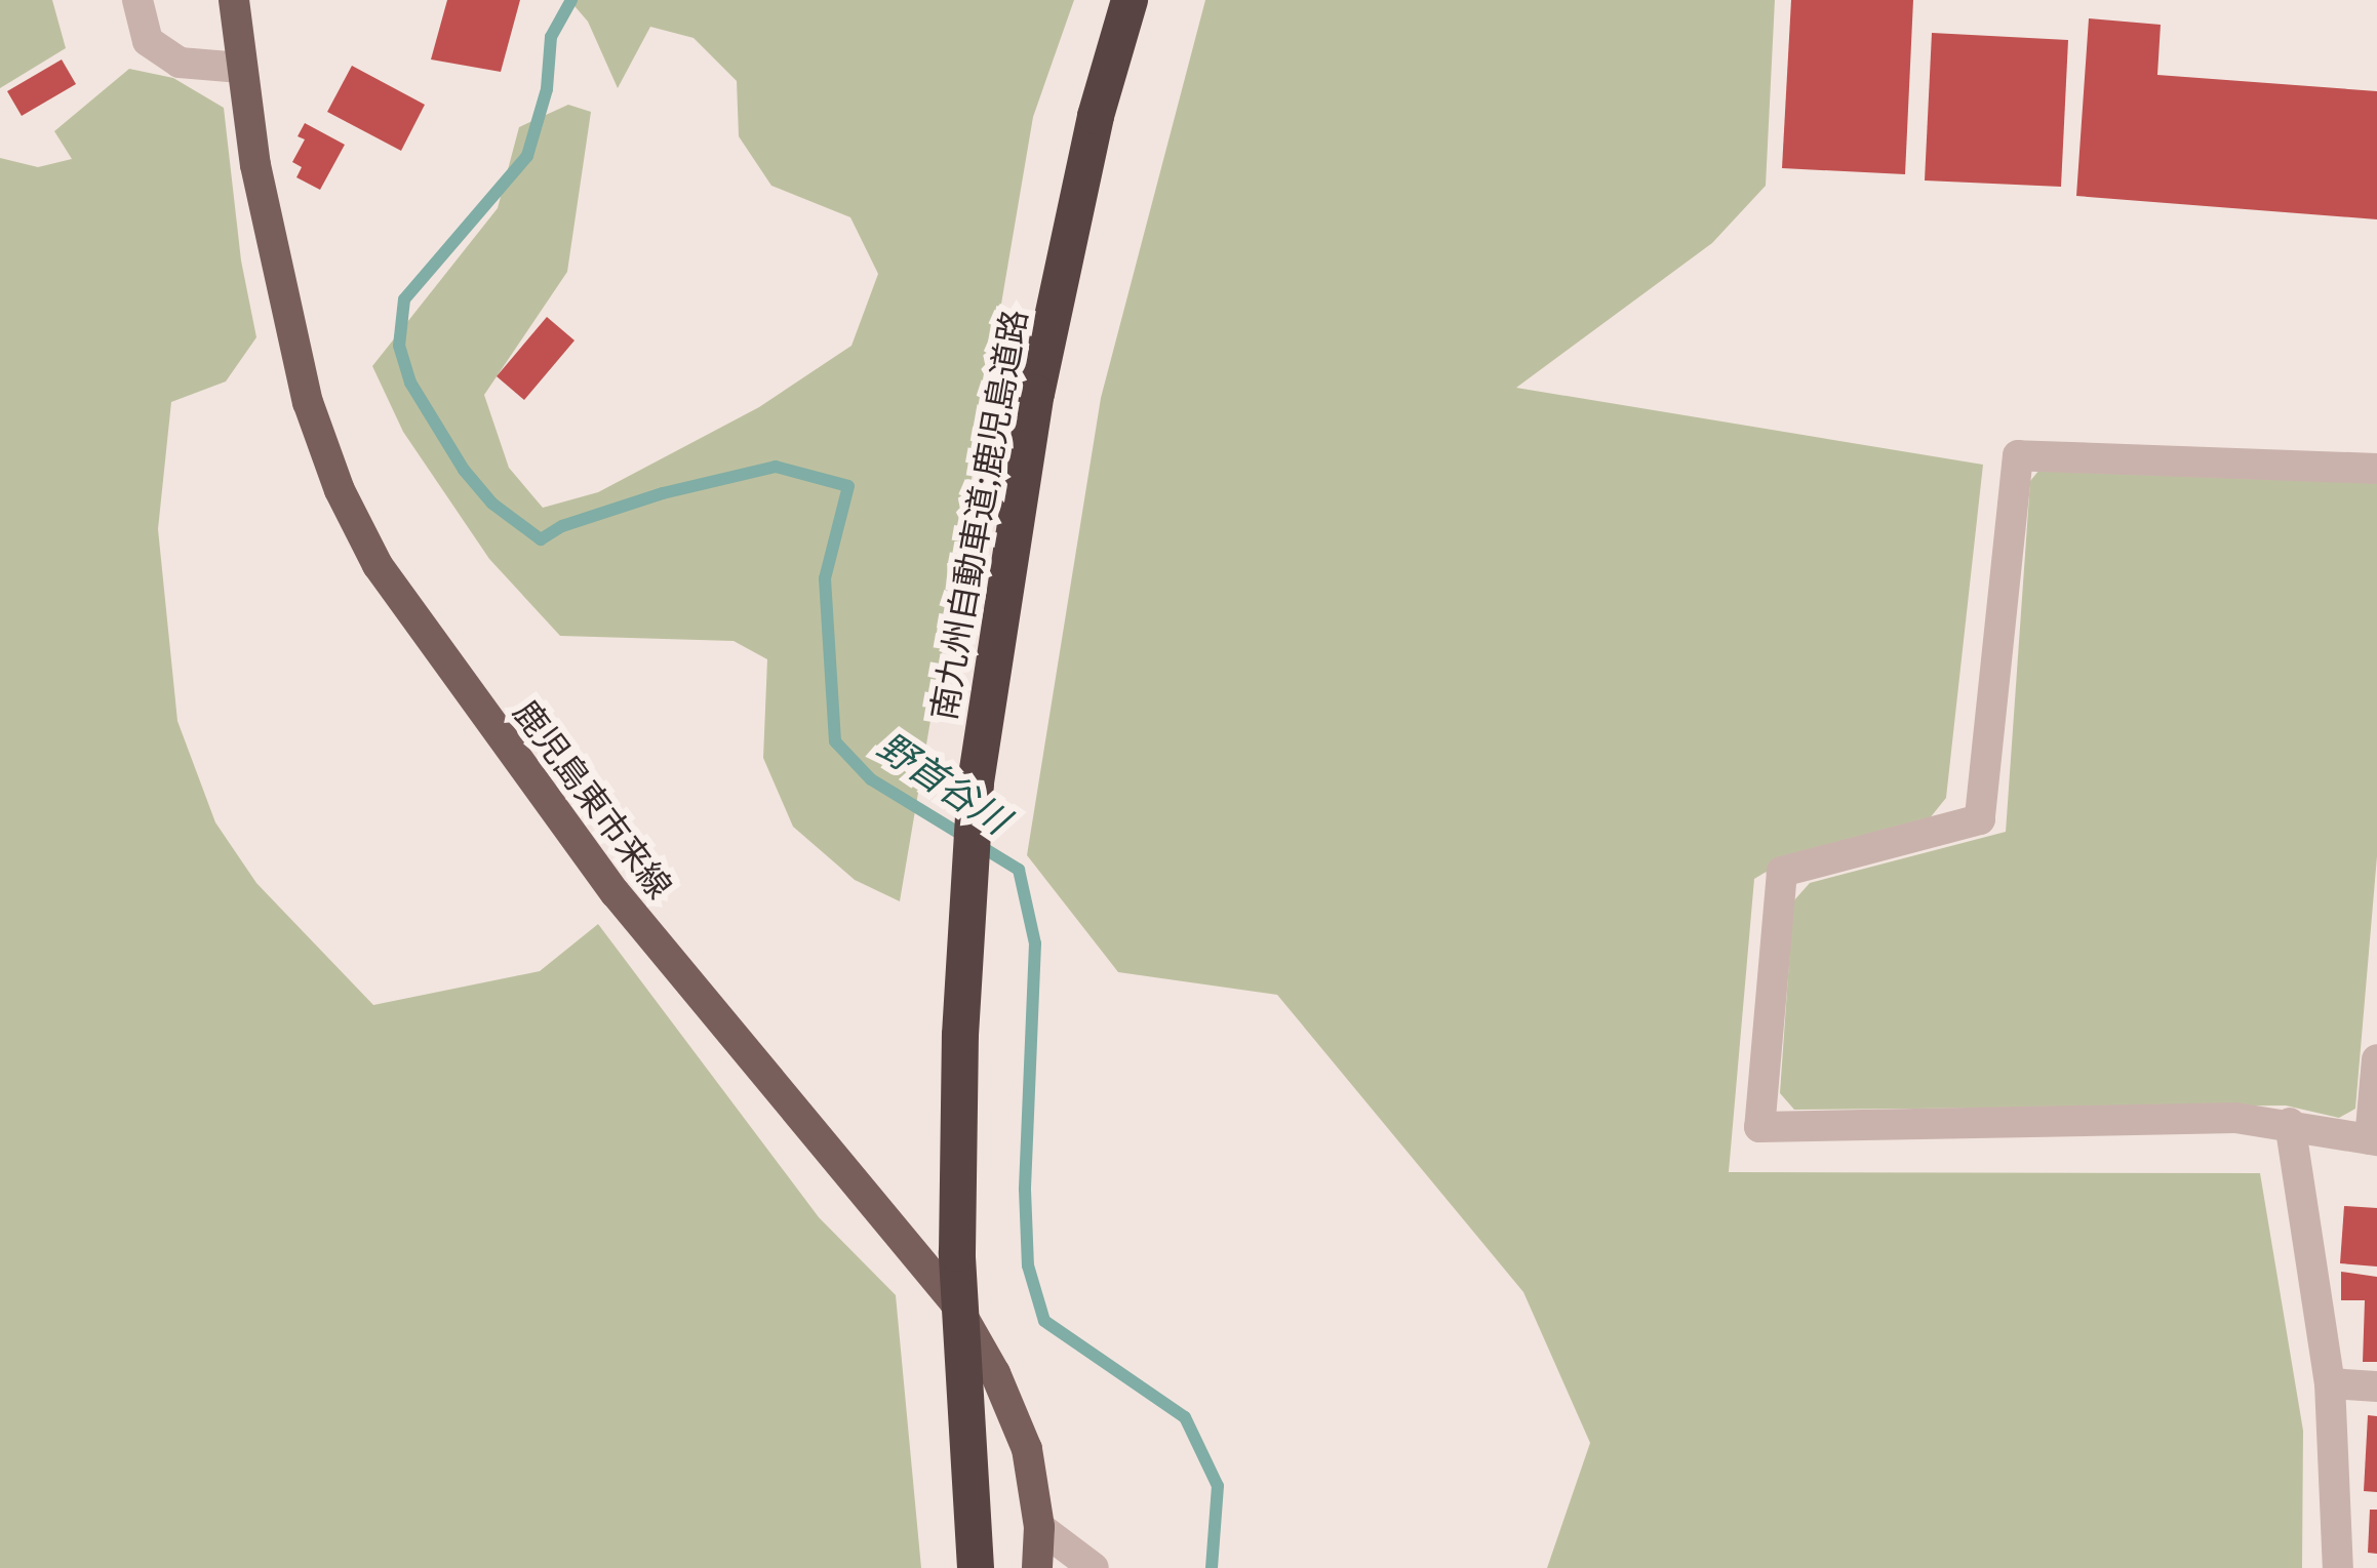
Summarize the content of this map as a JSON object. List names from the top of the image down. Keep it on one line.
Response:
{"streets":{"highway":["南九州自動車道;鹿児島道路"],"main road":["鹿児島東市来線"]},"water":["野首谷川"]}
